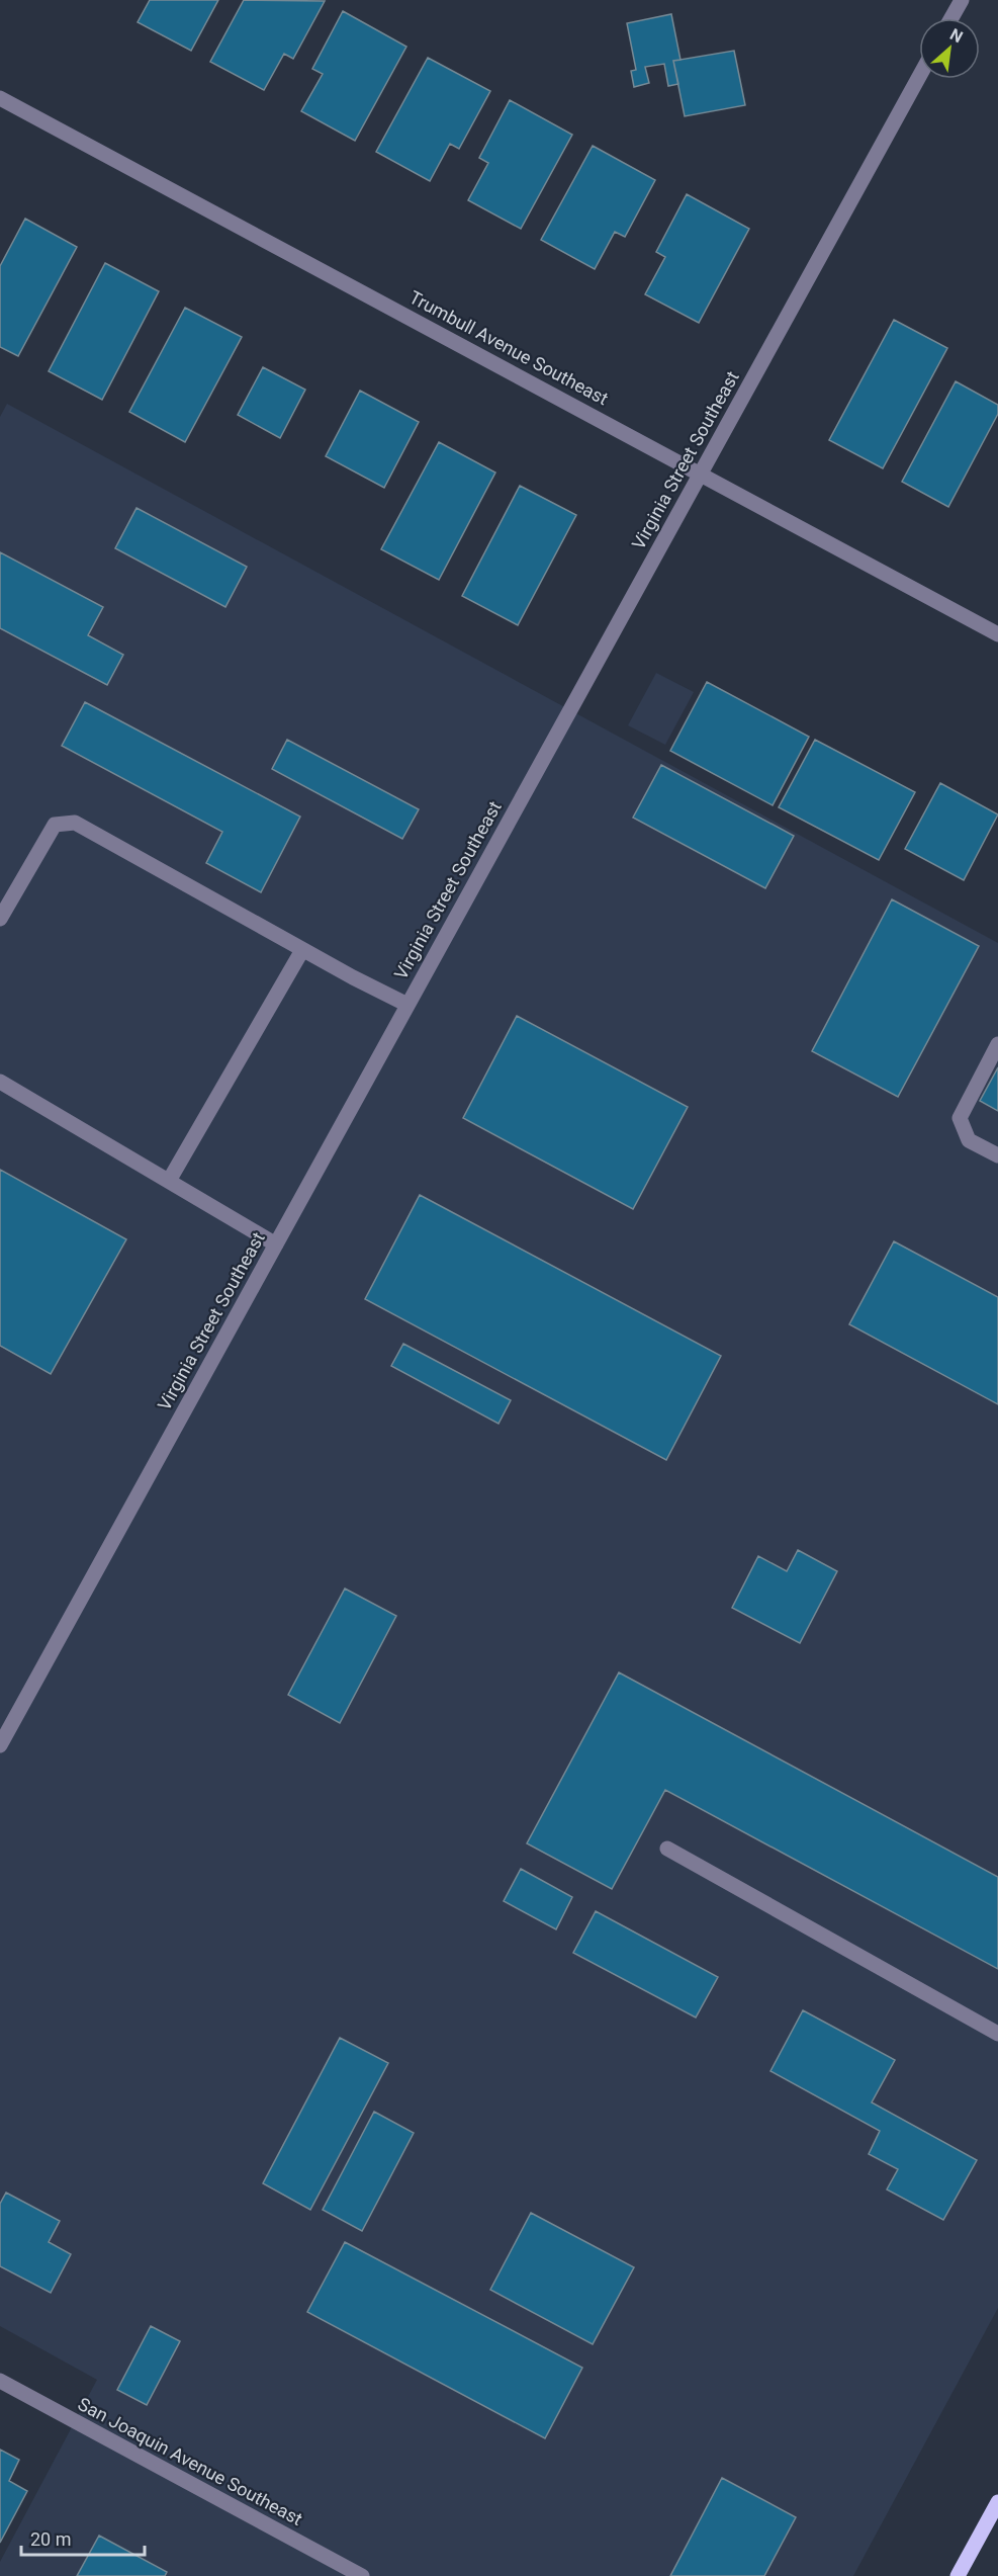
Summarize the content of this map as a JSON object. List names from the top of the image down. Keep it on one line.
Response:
{"streets":{"street":["Trumbull Avenue Southeast","Virginia Street Southeast","San Joaquin Avenue Southeast"]},"crossings":[["Trumbull Avenue Southeast","Virginia Street Southeast"]],"scale_bar":"20 m","north":"top right"}
